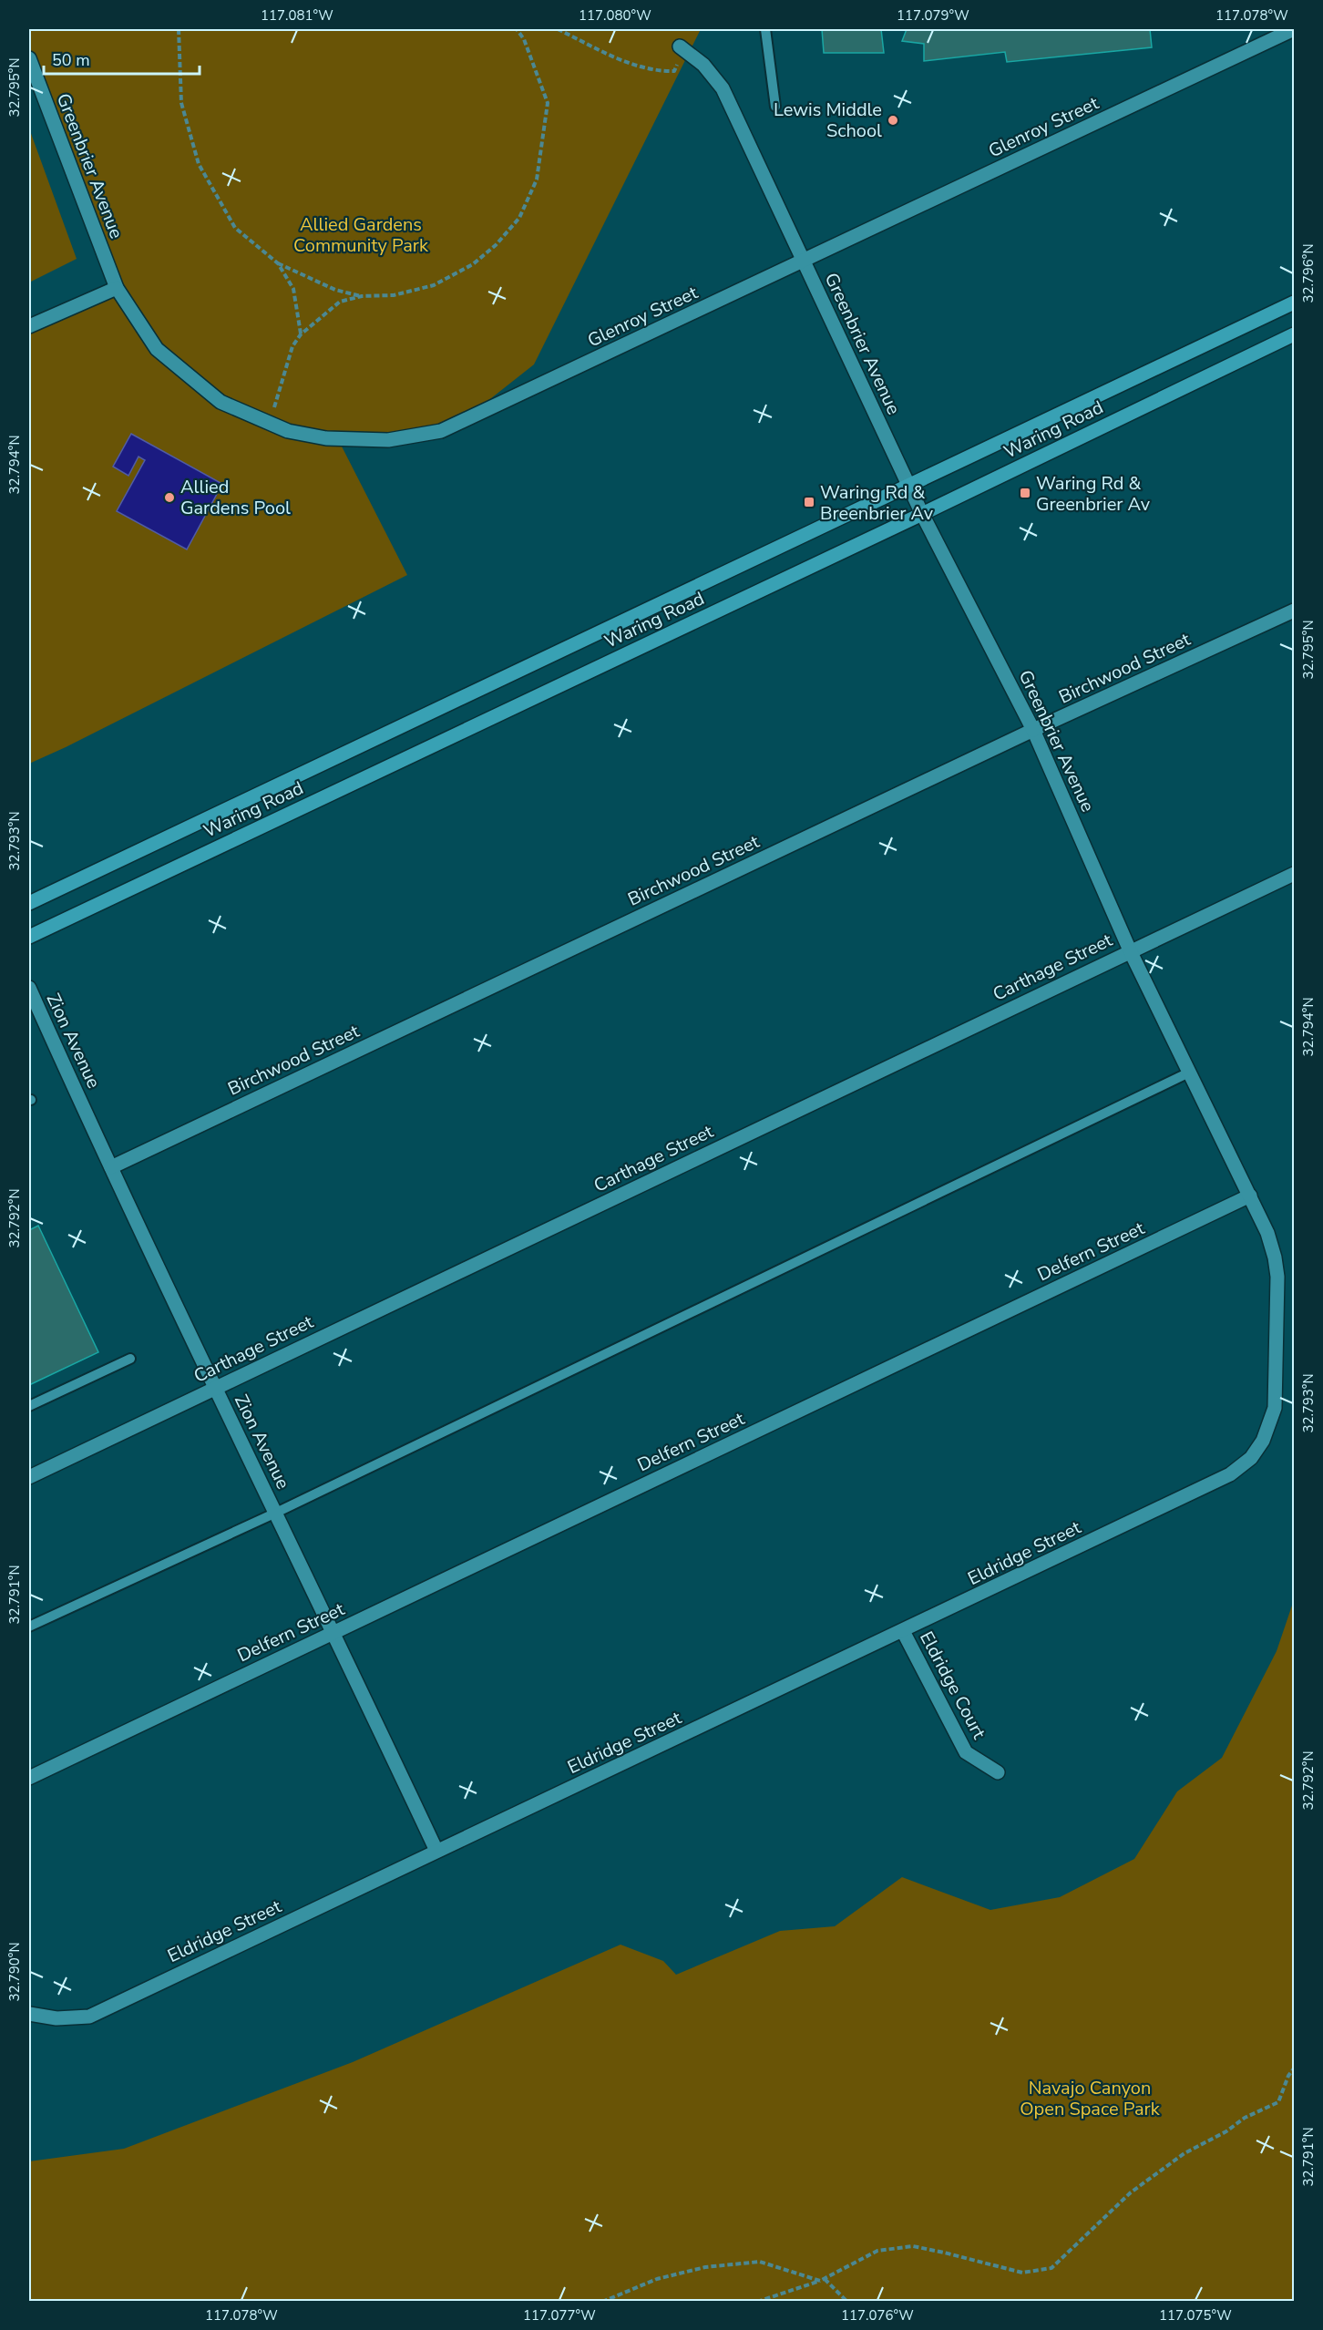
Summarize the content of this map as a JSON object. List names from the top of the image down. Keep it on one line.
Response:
{"streets":{"main road":["Waring Road"],"street":["Glenroy Street","Greenbrier Avenue","Birchwood Street","Carthage Street","Zion Avenue","Delfern Street","Eldridge Street","Eldridge Court"]},"crossings":[["Glenroy Street","Greenbrier Avenue"],["Greenbrier Avenue","Waring Road"],["Greenbrier Avenue","Birchwood Street"],["Greenbrier Avenue","Carthage Street"],["Greenbrier Avenue","Delfern Street"],["Greenbrier Avenue","Eldridge Street"],["Birchwood Street","Zion Avenue"],["Carthage Street","Zion Avenue"],["Zion Avenue","Delfern Street"],["Zion Avenue","Eldridge Street"],["Eldridge Street","Eldridge Court"]],"parks":["Allied Gardens Community Park","Navajo Canyon Open Space Park"],"places":{"other":["Lewis Middle School","Allied Gardens Pool"],"transit":["Waring Rd & Greenbrier Av","Waring Rd & Breenbrier Av"]},"scale_bar":"50 m","coordinates":["117.081°W","117.080°W","117.079°W","117.078°W","32.795°N","32.796°N","32.794°N","32.793°N","32.792°N","32.791°N","32.790°N","117.077°W","117.076°W","117.075°W"]}
